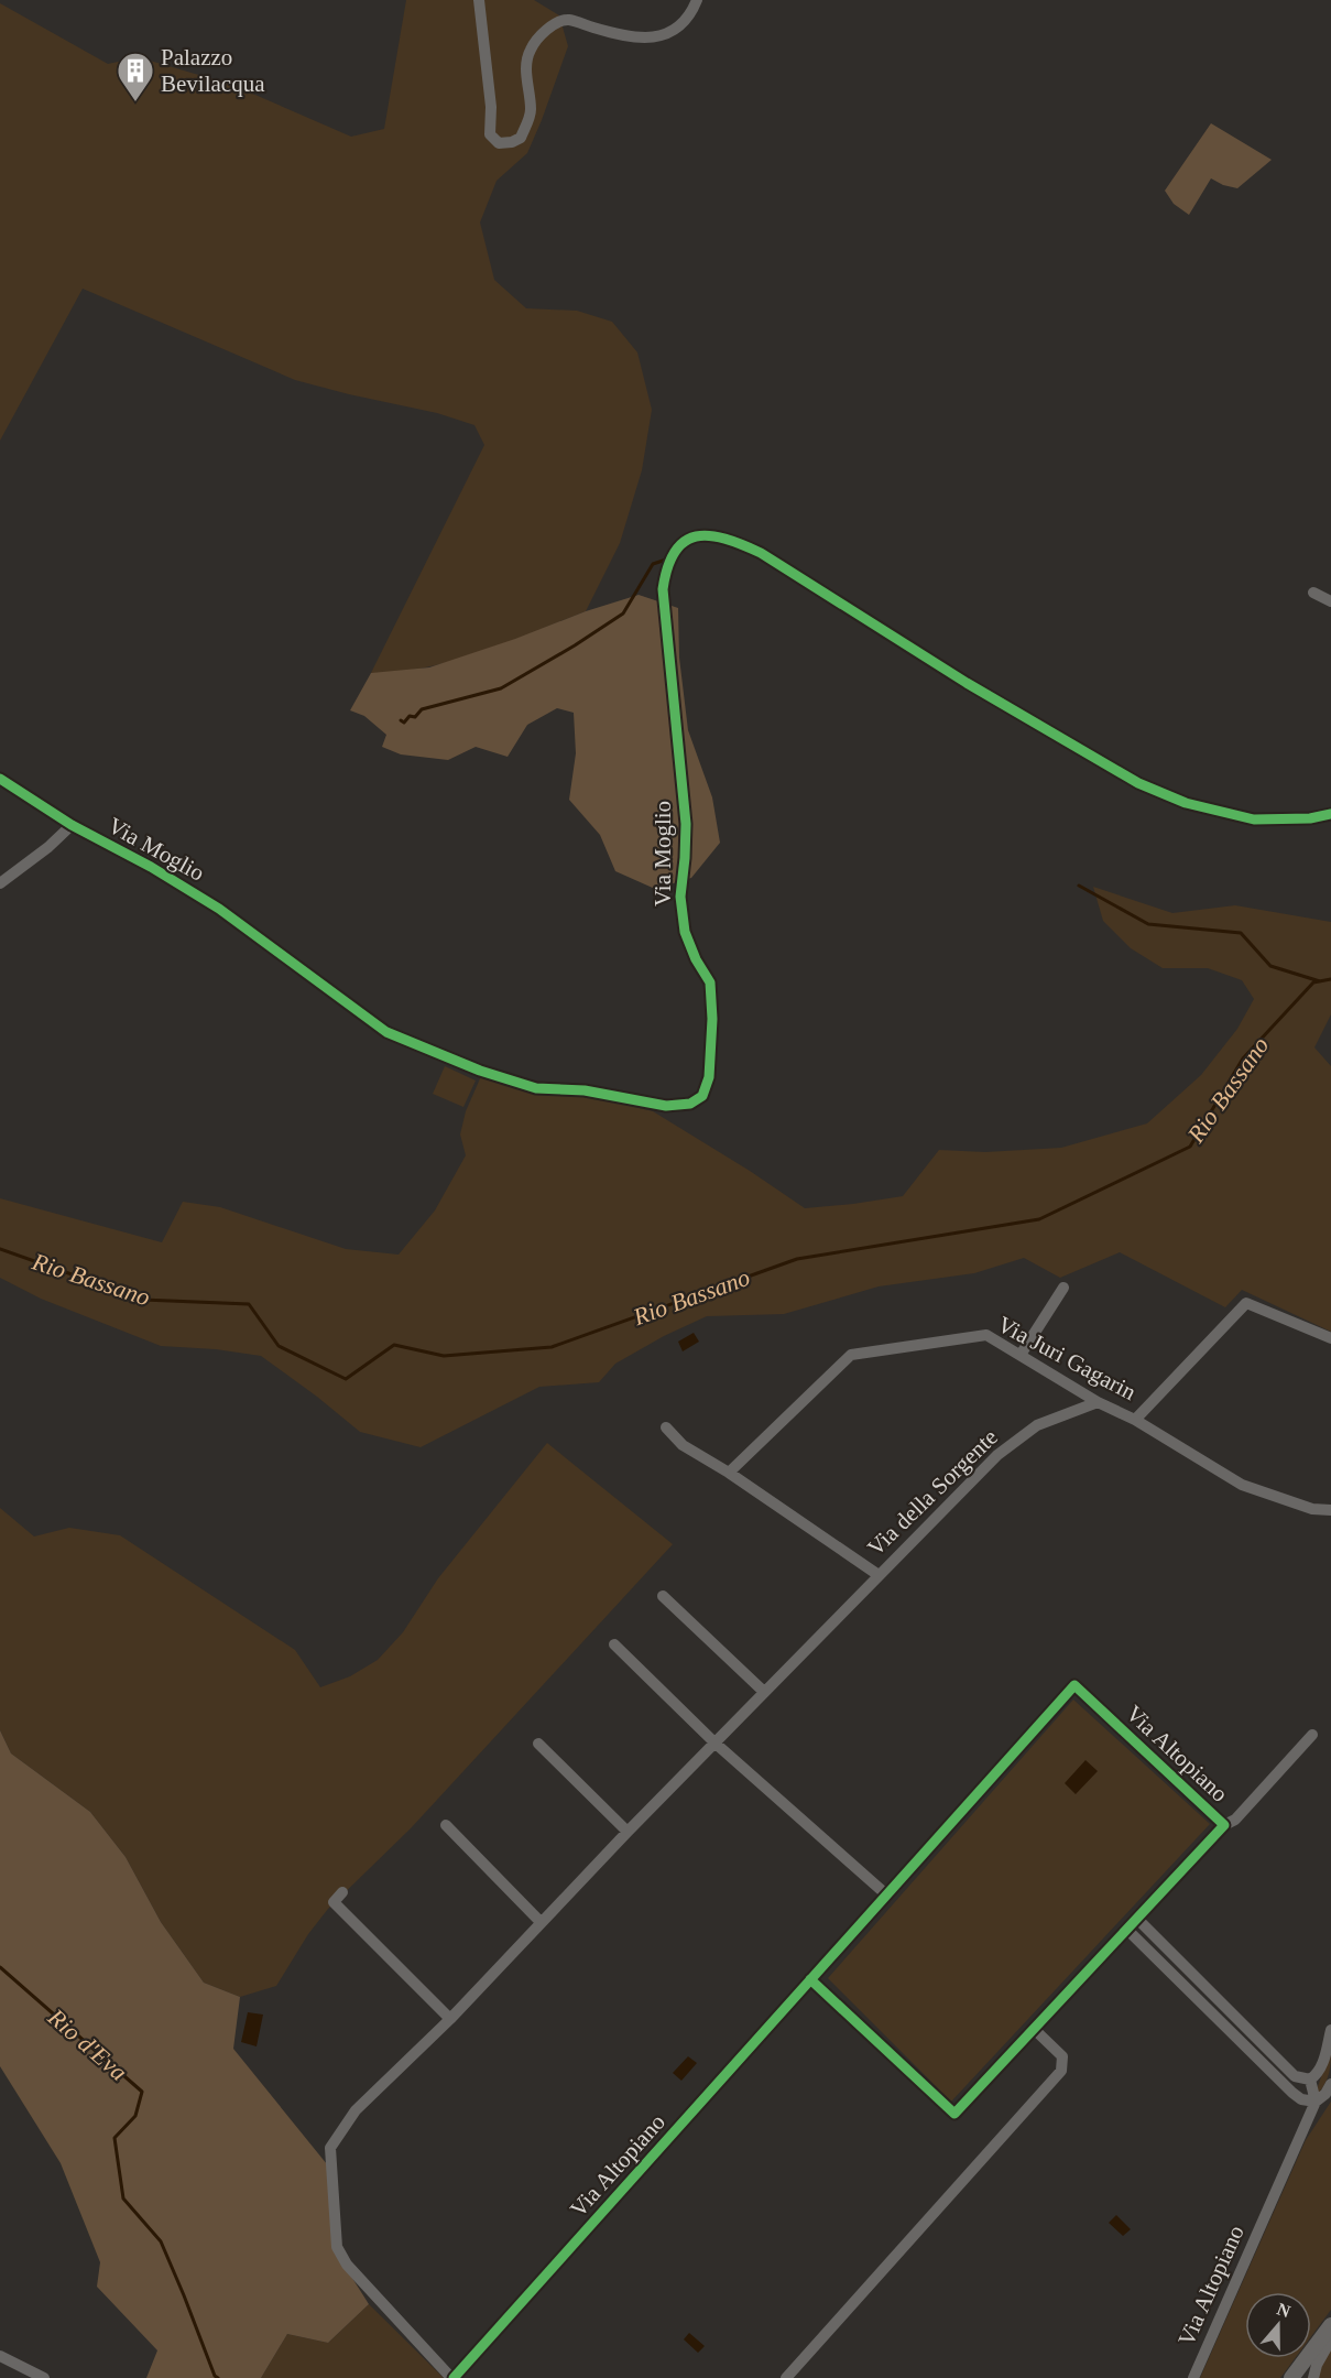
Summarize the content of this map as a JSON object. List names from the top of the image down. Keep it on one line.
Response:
{"streets":{"street":["Via Moglio","Via Juri Gagarin","Via della Sorgente","Via Altopiano"]},"crossings":[["Via Juri Gagarin","Via della Sorgente"],["Via della Sorgente","Via Altopiano"]],"water":["Rio Bassano","Rio d'Eva"],"places":{"building":["Palazzo Bevilacqua"]},"north":"top"}
